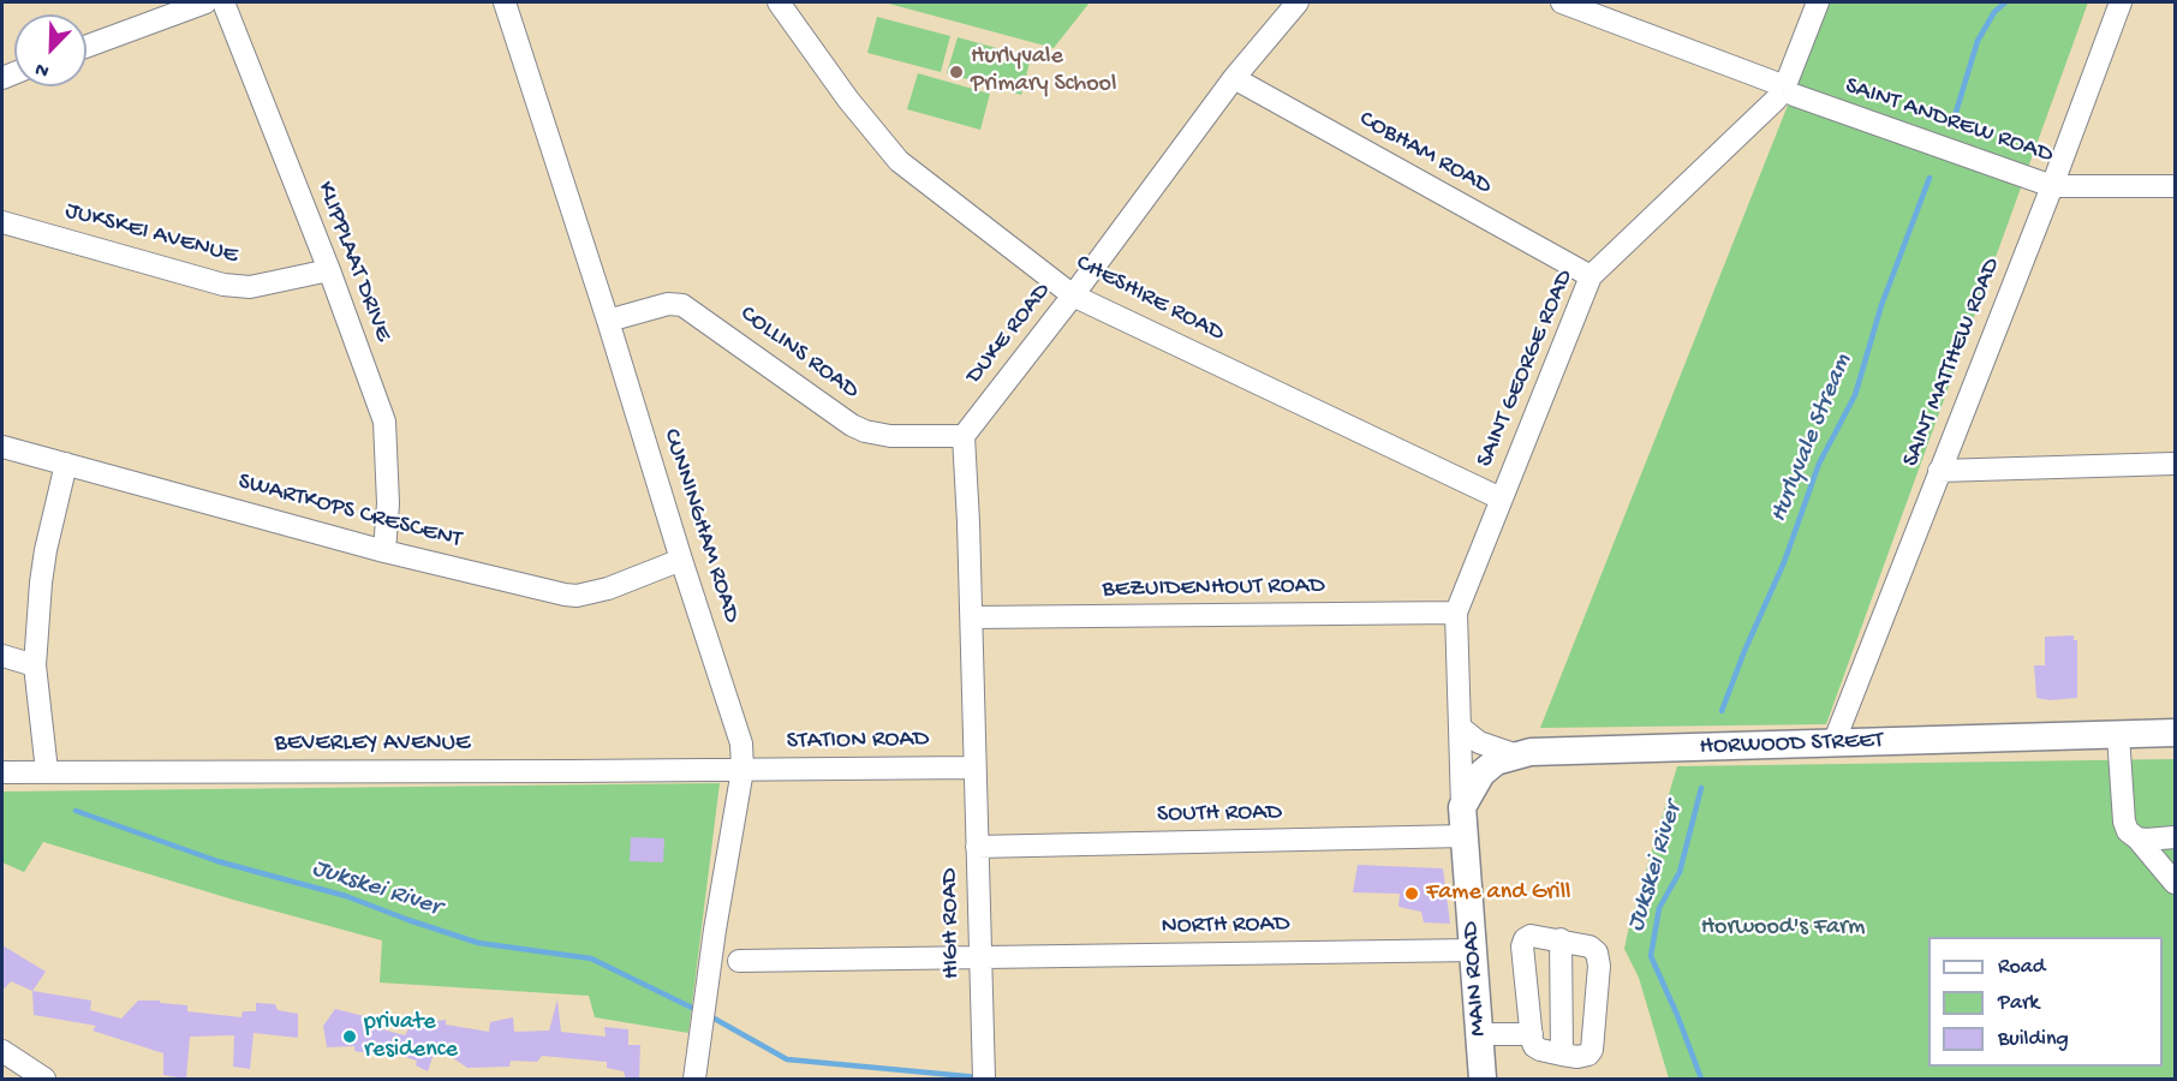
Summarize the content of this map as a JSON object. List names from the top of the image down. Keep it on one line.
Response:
{"streets":{"main road":["HORWOOD STREET","MAIN ROAD"],"street":["SAINT ANDREW ROAD","COBHAM ROAD","JUKSKEI AVENUE","KLIPPLAAT DRIVE","CHESHIRE ROAD","DUKE ROAD","COLLINS ROAD","SAINT MATTHEW ROAD","SAINT GEORGE ROAD","SWARTKOPS CRESCENT","CUNNINGHAM ROAD","BEZUIDENHOUT ROAD","STATION ROAD","BEVERLEY AVENUE","SOUTH ROAD","HIGH ROAD","NORTH ROAD"]},"crossings":[["SAINT ANDREW ROAD","SAINT MATTHEW ROAD"],["SAINT ANDREW ROAD","SAINT GEORGE ROAD"],["COBHAM ROAD","DUKE ROAD"],["COBHAM ROAD","SAINT GEORGE ROAD"],["JUKSKEI AVENUE","KLIPPLAAT DRIVE"],["KLIPPLAAT DRIVE","SWARTKOPS CRESCENT"],["CHESHIRE ROAD","DUKE ROAD"],["CHESHIRE ROAD","SAINT GEORGE ROAD"],["DUKE ROAD","COLLINS ROAD"],["COLLINS ROAD","CUNNINGHAM ROAD"],["SAINT MATTHEW ROAD","HORWOOD STREET"],["SAINT GEORGE ROAD","BEZUIDENHOUT ROAD"],["SAINT GEORGE ROAD","HORWOOD STREET"],["SWARTKOPS CRESCENT","CUNNINGHAM ROAD"],["CUNNINGHAM ROAD","STATION ROAD"],["CUNNINGHAM ROAD","BEVERLEY AVENUE"],["STATION ROAD","BEVERLEY AVENUE"],["STATION ROAD","HIGH ROAD"],["SOUTH ROAD","HIGH ROAD"],["SOUTH ROAD","MAIN ROAD"],["HIGH ROAD","NORTH ROAD"],["NORTH ROAD","MAIN ROAD"]],"water":["Hurlyvale Stream","Jukskei River"],"parks":["Horwood's Farm"],"places":["Hurlyvale Primary School","Fame and Grill","private residence"],"legend":["Road","Park","Building"],"north":"bottom left"}
